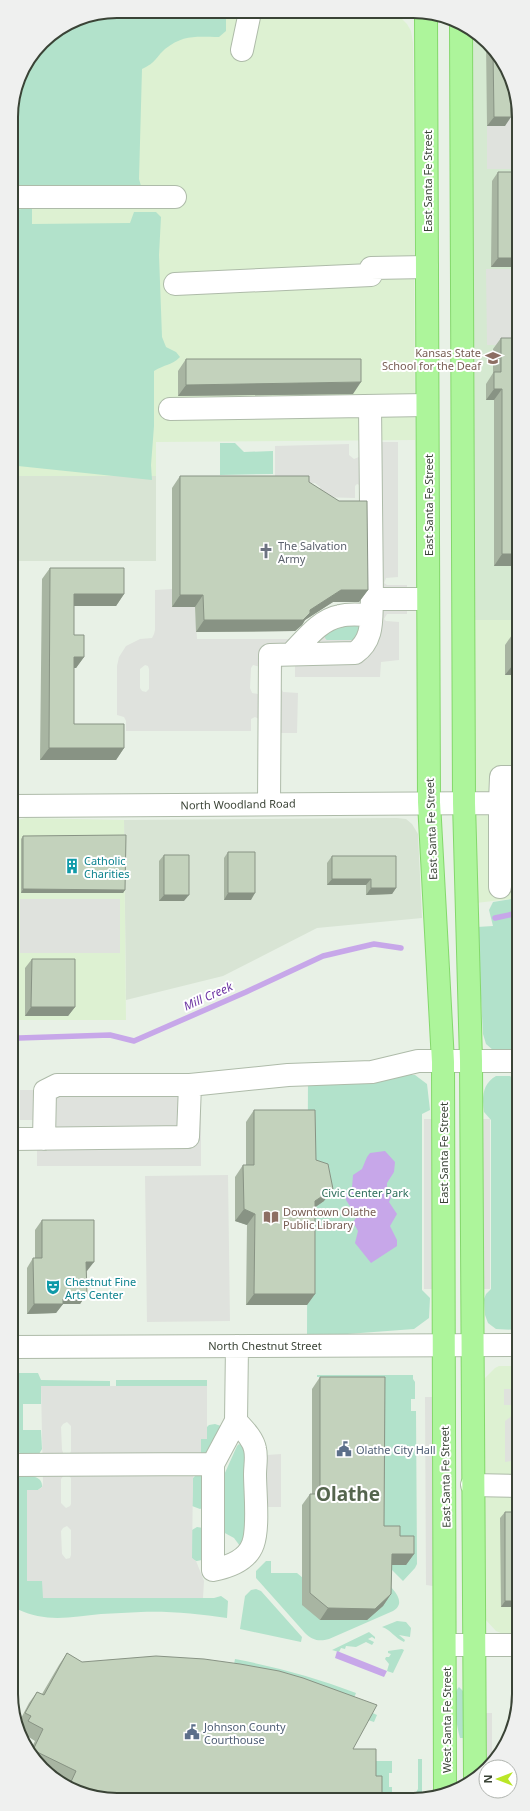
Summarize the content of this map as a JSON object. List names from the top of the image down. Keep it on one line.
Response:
{"streets":{"main road":["East Santa Fe Street","West Santa Fe Street"],"street":["North Woodland Road","North Chestnut Street"]},"crossings":[["East Santa Fe Street","North Woodland Road"],["East Santa Fe Street","North Chestnut Street"],["East Santa Fe Street","West Santa Fe Street"]],"districts":["Olathe"],"water":["Mill Creek"],"parks":["Civic Center Park"],"places":{"school or university":["Kansas State School for the Deaf"],"church":["The Salvation Army"],"building":["Catholic Charities"],"library":["Downtown Olathe Public Library"],"theatre":["Chestnut Fine Arts Center"],"public building":["Olathe City Hall","Johnson County Courthouse"]},"north":"left"}
